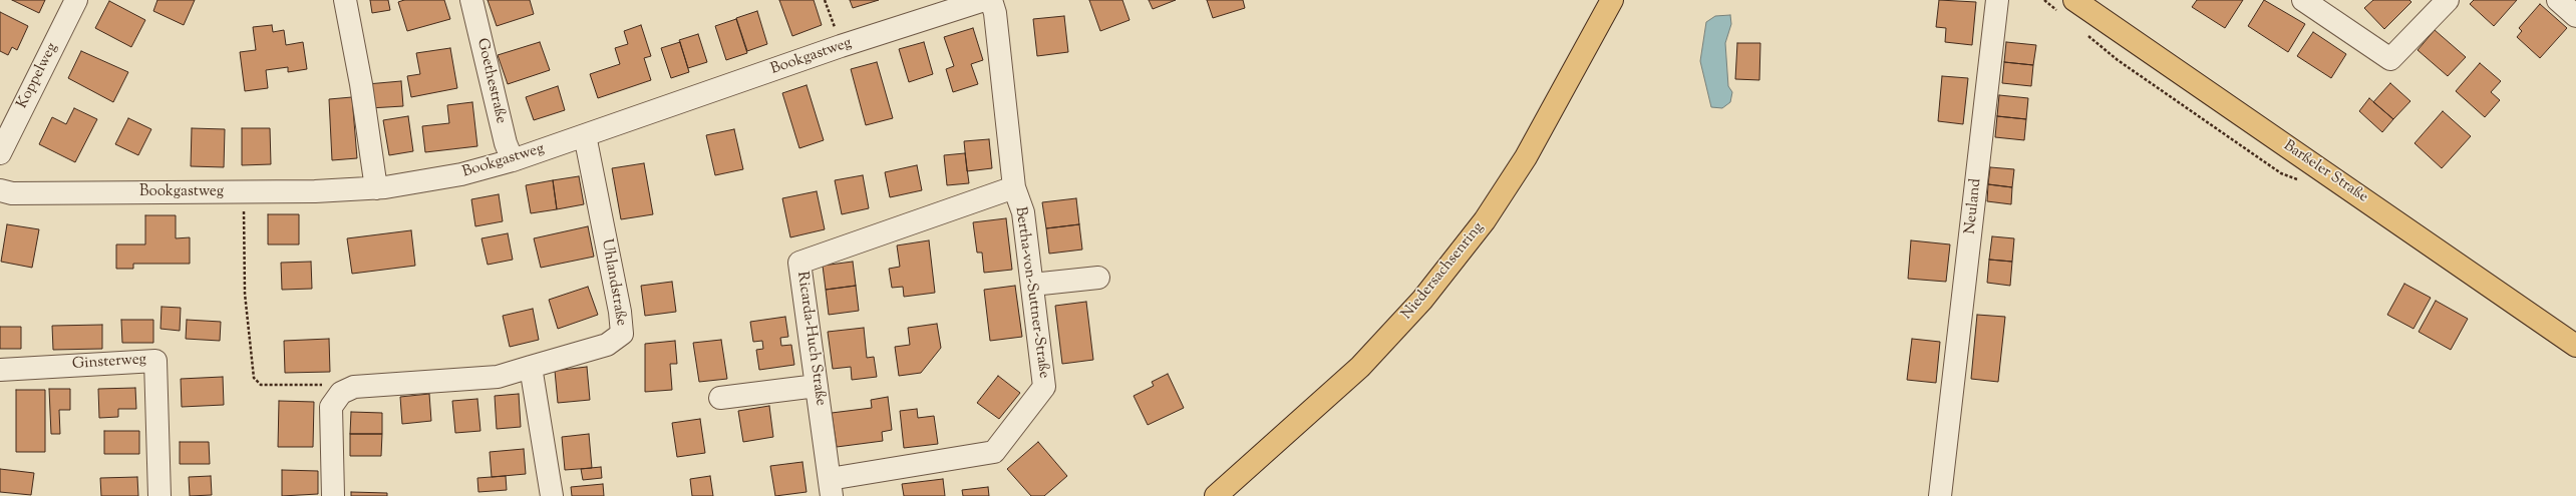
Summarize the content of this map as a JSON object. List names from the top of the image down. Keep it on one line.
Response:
{"streets":{"main road":["Barßeler Straße","Niedersachsenring"],"street":["Bookgastweg","Koppelweg","Goethestraße","Neuland","Uhlandstraße","Bertha-von-Suttner-Straße","Ricarda-Huch Straße","Ginsterweg"]},"crossings":[["Bookgastweg","Goethestraße"],["Bookgastweg","Uhlandstraße"],["Bertha-von-Suttner-Straße","Ricarda-Huch Straße"]]}
